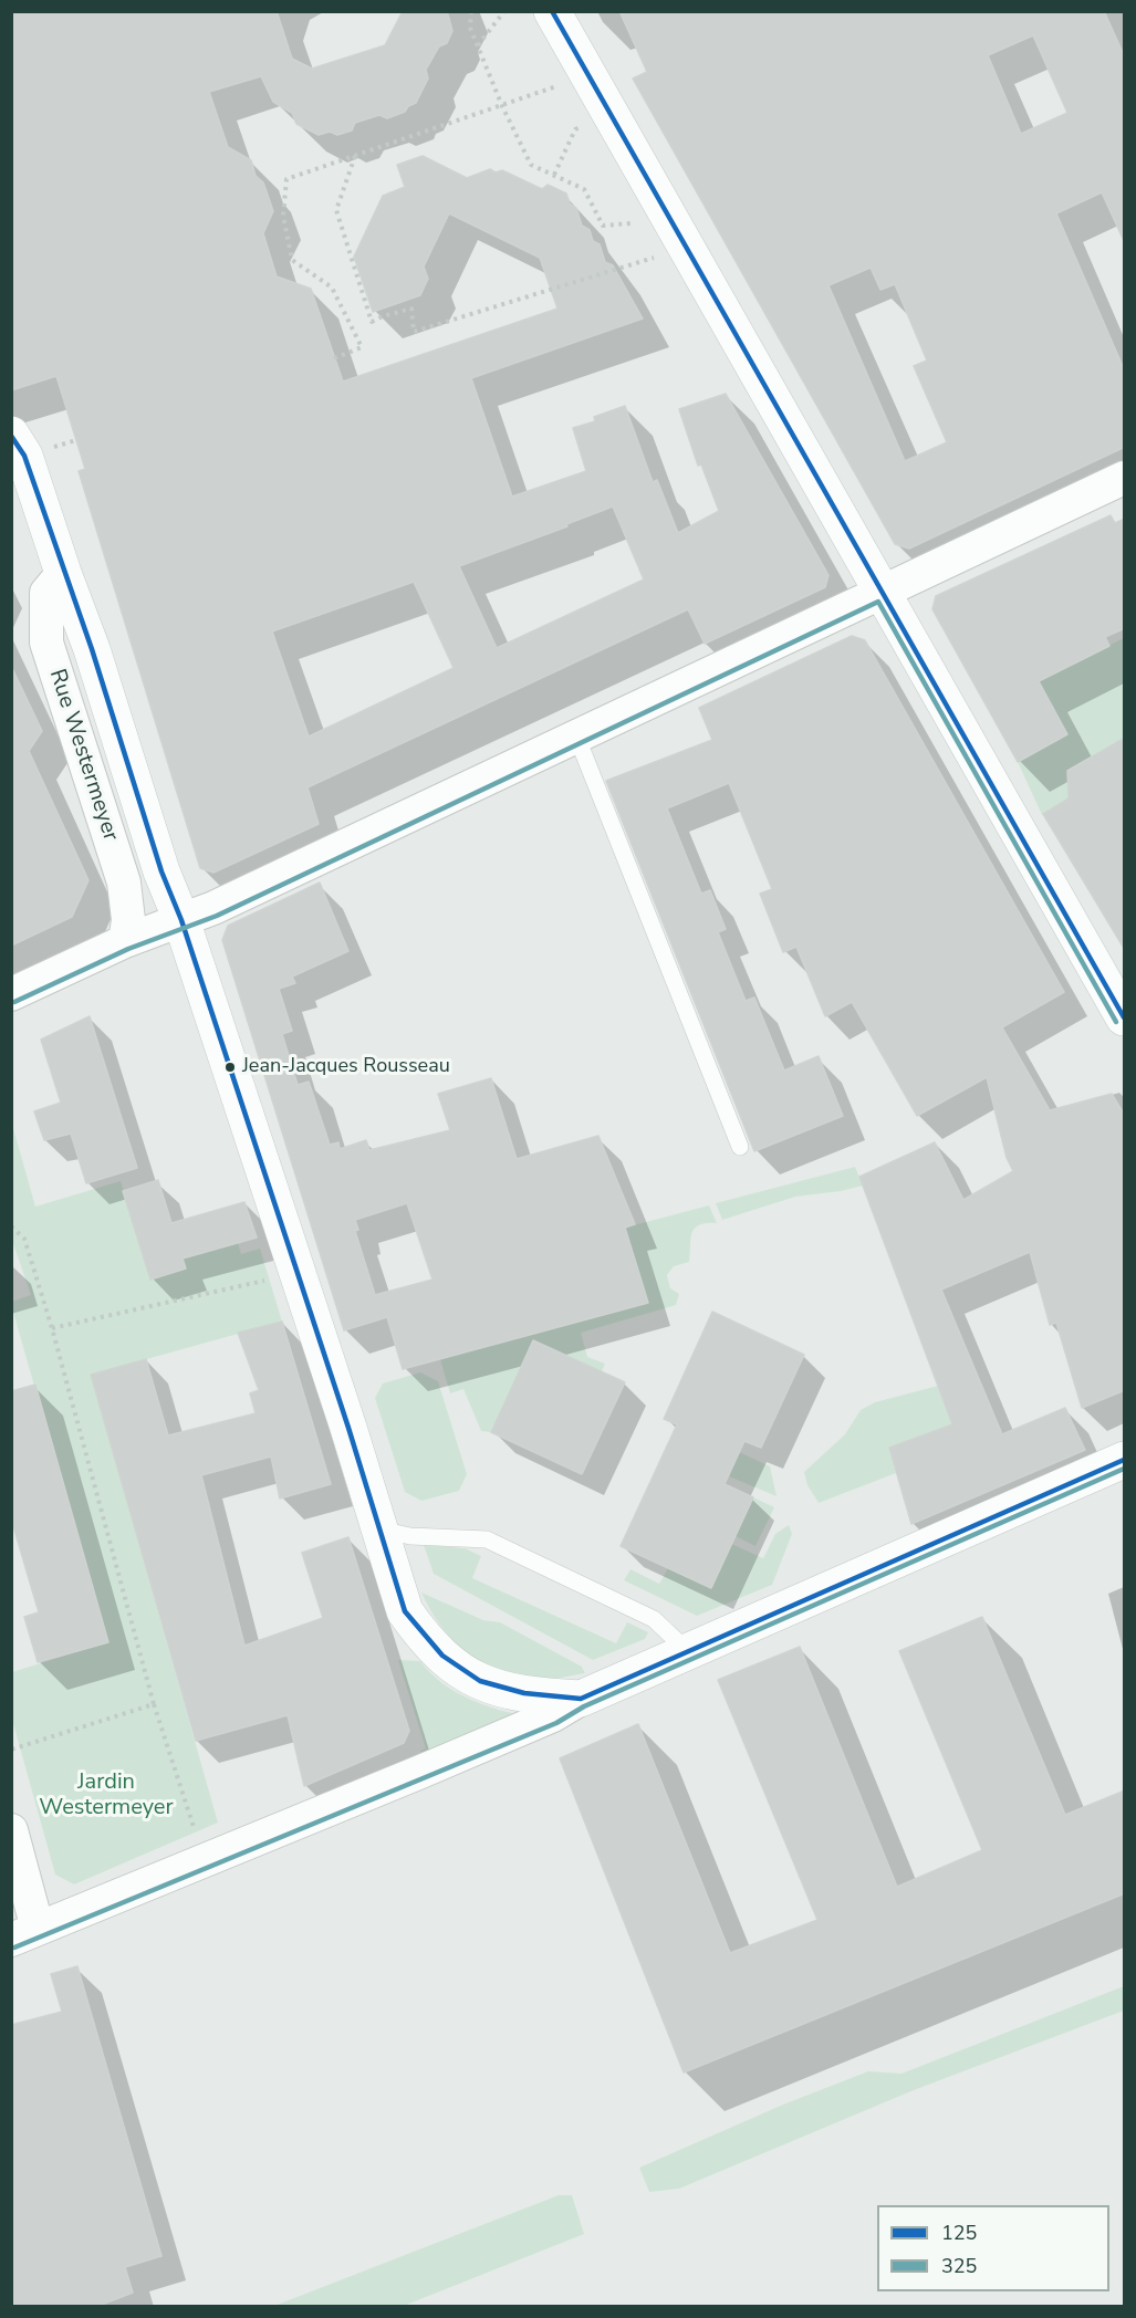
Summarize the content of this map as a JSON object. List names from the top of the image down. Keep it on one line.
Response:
{"streets":{"main road":["Rue Westermeyer"]},"parks":["Jardin Westermeyer"],"places":["Jean-Jacques Rousseau"],"lines":["transit line 125","transit line 325"],"legend":["125","325"]}
